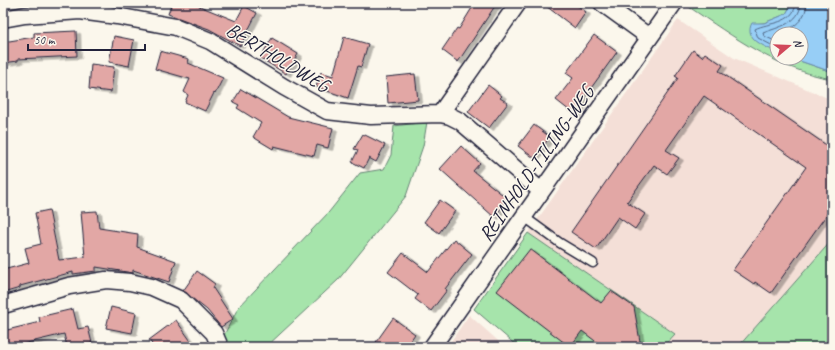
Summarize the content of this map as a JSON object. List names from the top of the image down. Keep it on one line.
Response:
{"streets":{"street":["BERTHOLDWEG","REINHOLD-TILING-WEG"]},"crossings":[["BERTHOLDWEG","REINHOLD-TILING-WEG"]],"scale_bar":"50 m","north":"right"}
